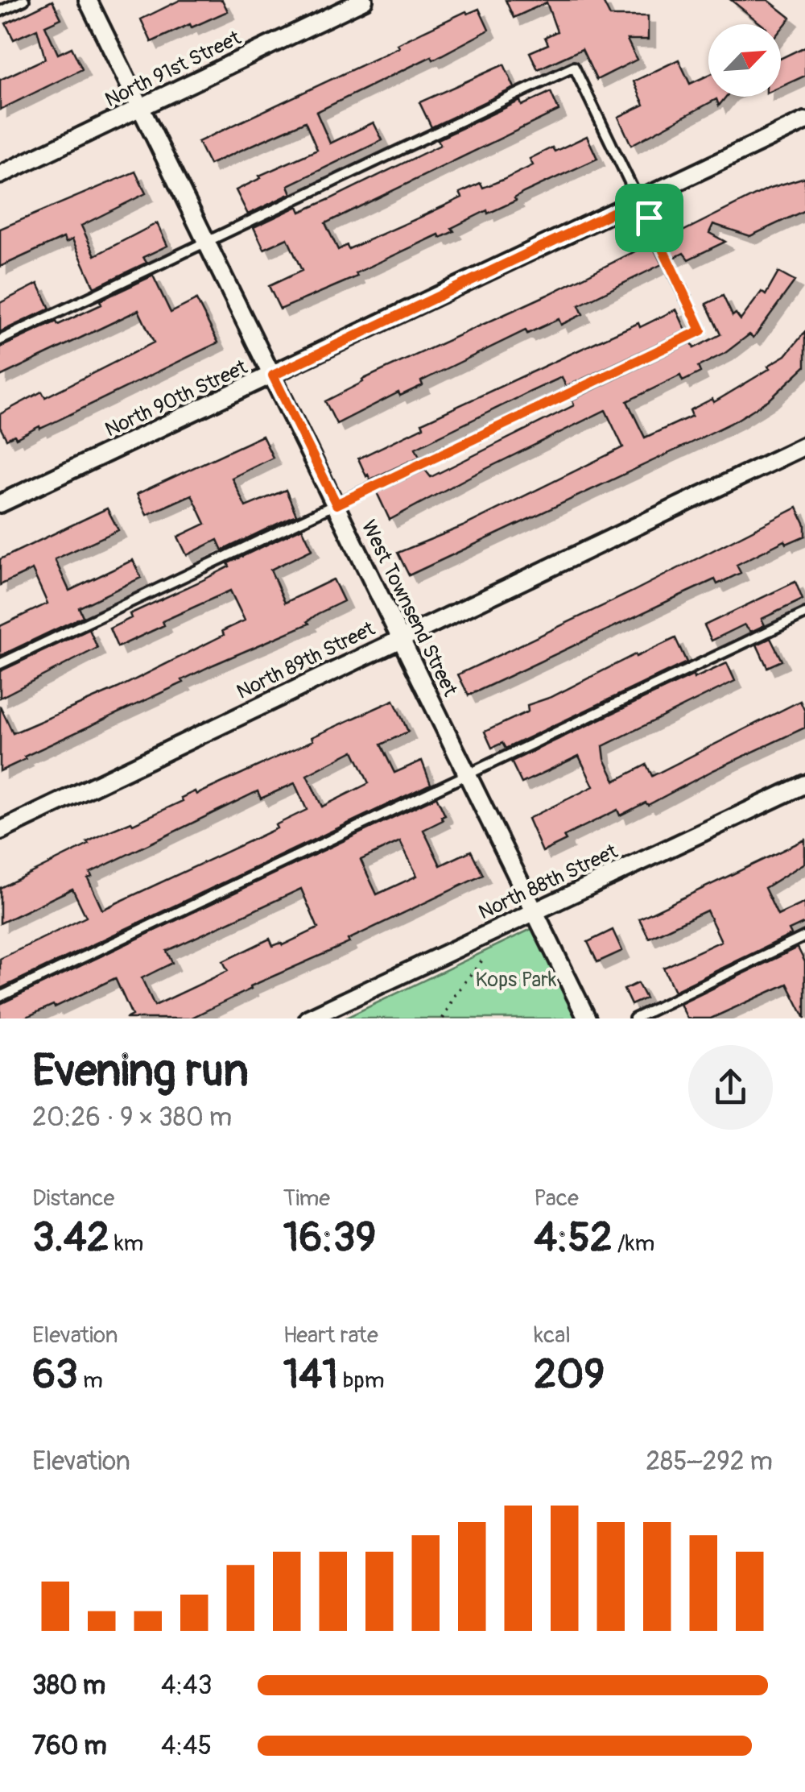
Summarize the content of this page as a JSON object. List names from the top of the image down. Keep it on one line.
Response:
{"streets":{"street":["North 91st Street","North 90th Street","West Townsend Street","North 89th Street","North 88th Street"]},"crossings":[["North 91st Street","West Townsend Street"],["North 90th Street","West Townsend Street"],["West Townsend Street","North 89th Street"],["West Townsend Street","North 88th Street"]],"parks":["Kops Park"],"north":"top right","page":{"heading":["Evening run","20:26 · 9 × 380 m"],"stats":[["Distance","3.42 km"],["Time","16:39"],["Pace","4:52 /km"],["Elevation","63 m"],["Heart rate","141 bpm"],["kcal","209"]],"chart":["Elevation","285–292 m"],"list":[{"name":"380 m","note":"4:43"},{"name":"760 m","note":"4:45"}]}}
